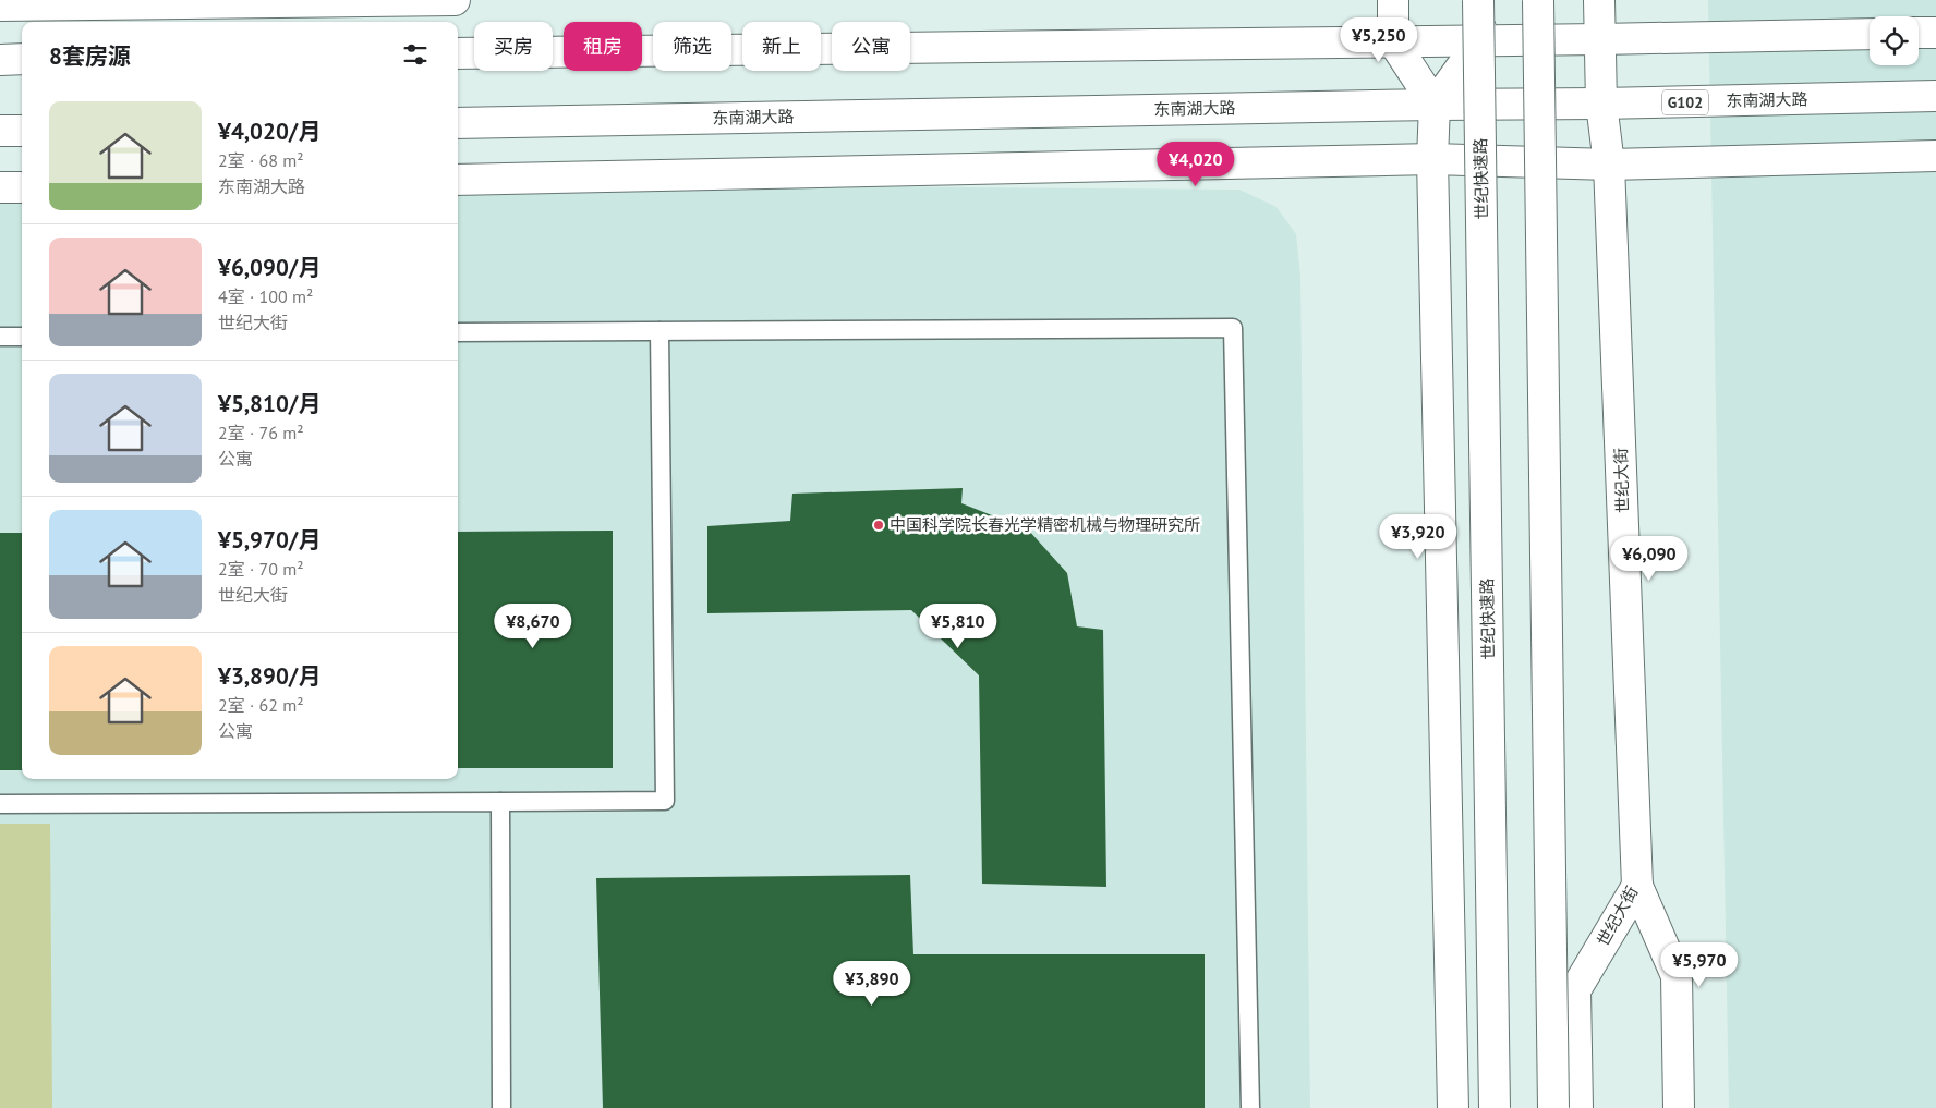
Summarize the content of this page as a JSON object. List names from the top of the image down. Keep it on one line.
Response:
{"streets":{"main road":["东南湖大路","G102","世纪快速路","世纪大街"]},"crossings":[["东南湖大路","世纪大街"]],"places":["中国科学院长春光学精密机械与物理研究所"],"page":{"price":["¥5,250","¥4,020","¥3,920","¥6,090","¥8,670","¥5,810","¥5,970","¥3,890"],"chip":["买房","租房","筛选","新上","公寓"],"heading":"8套房源","list":[{"name":"¥4,020/月","note":"2室 · 68 m² · 东南湖大路"},{"name":"¥6,090/月","note":"4室 · 100 m² · 世纪大街"},{"name":"¥5,810/月","note":"2室 · 76 m² · 公寓"},{"name":"¥5,970/月","note":"2室 · 70 m² · 世纪大街"},{"name":"¥3,890/月","note":"2室 · 62 m² · 公寓"}]}}
